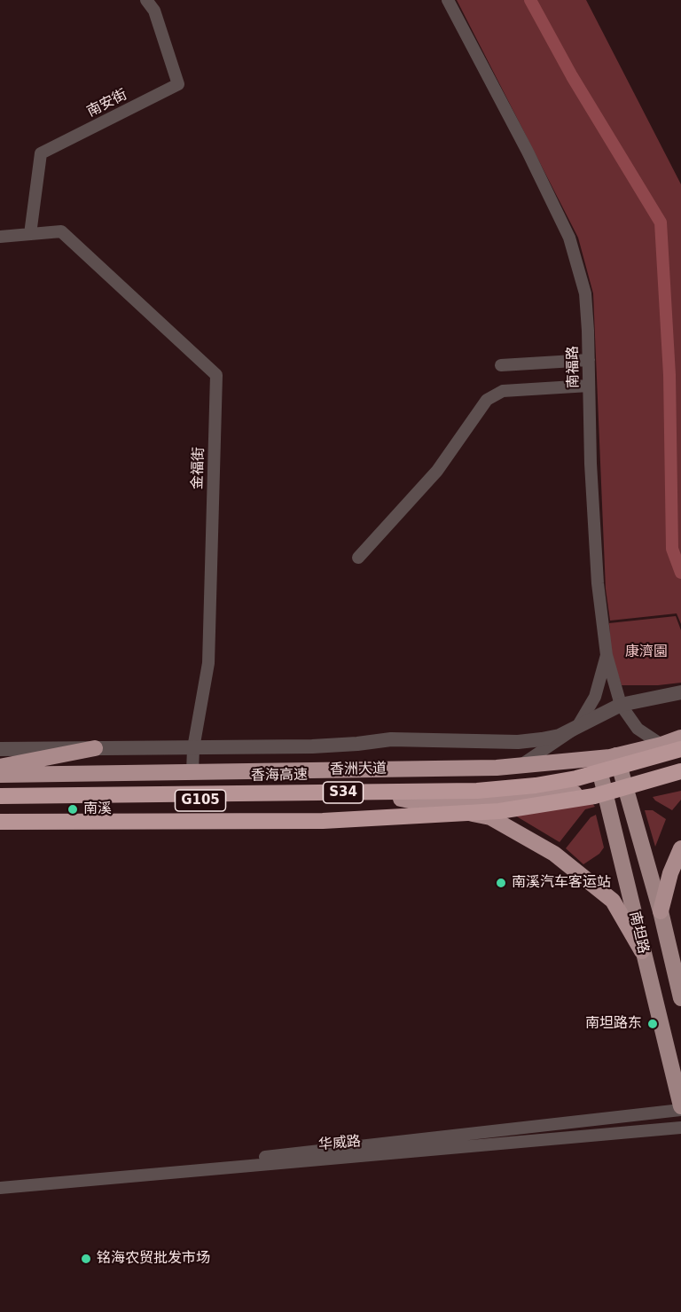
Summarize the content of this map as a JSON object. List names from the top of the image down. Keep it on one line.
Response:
{"streets":{"highway":["香洲大道","香海高速","S34","G105"],"main road":["南坦路"],"street":["南安街","南福路","金福街","华威路"]},"crossings":[["南安街","金福街"],["南福路","香洲大道"],["金福街","香洲大道"],["香洲大道","南坦路"]],"parks":["康濟園"],"places":["南溪","南溪汽车客运站","南坦路东","铭海农贸批发市场"]}
